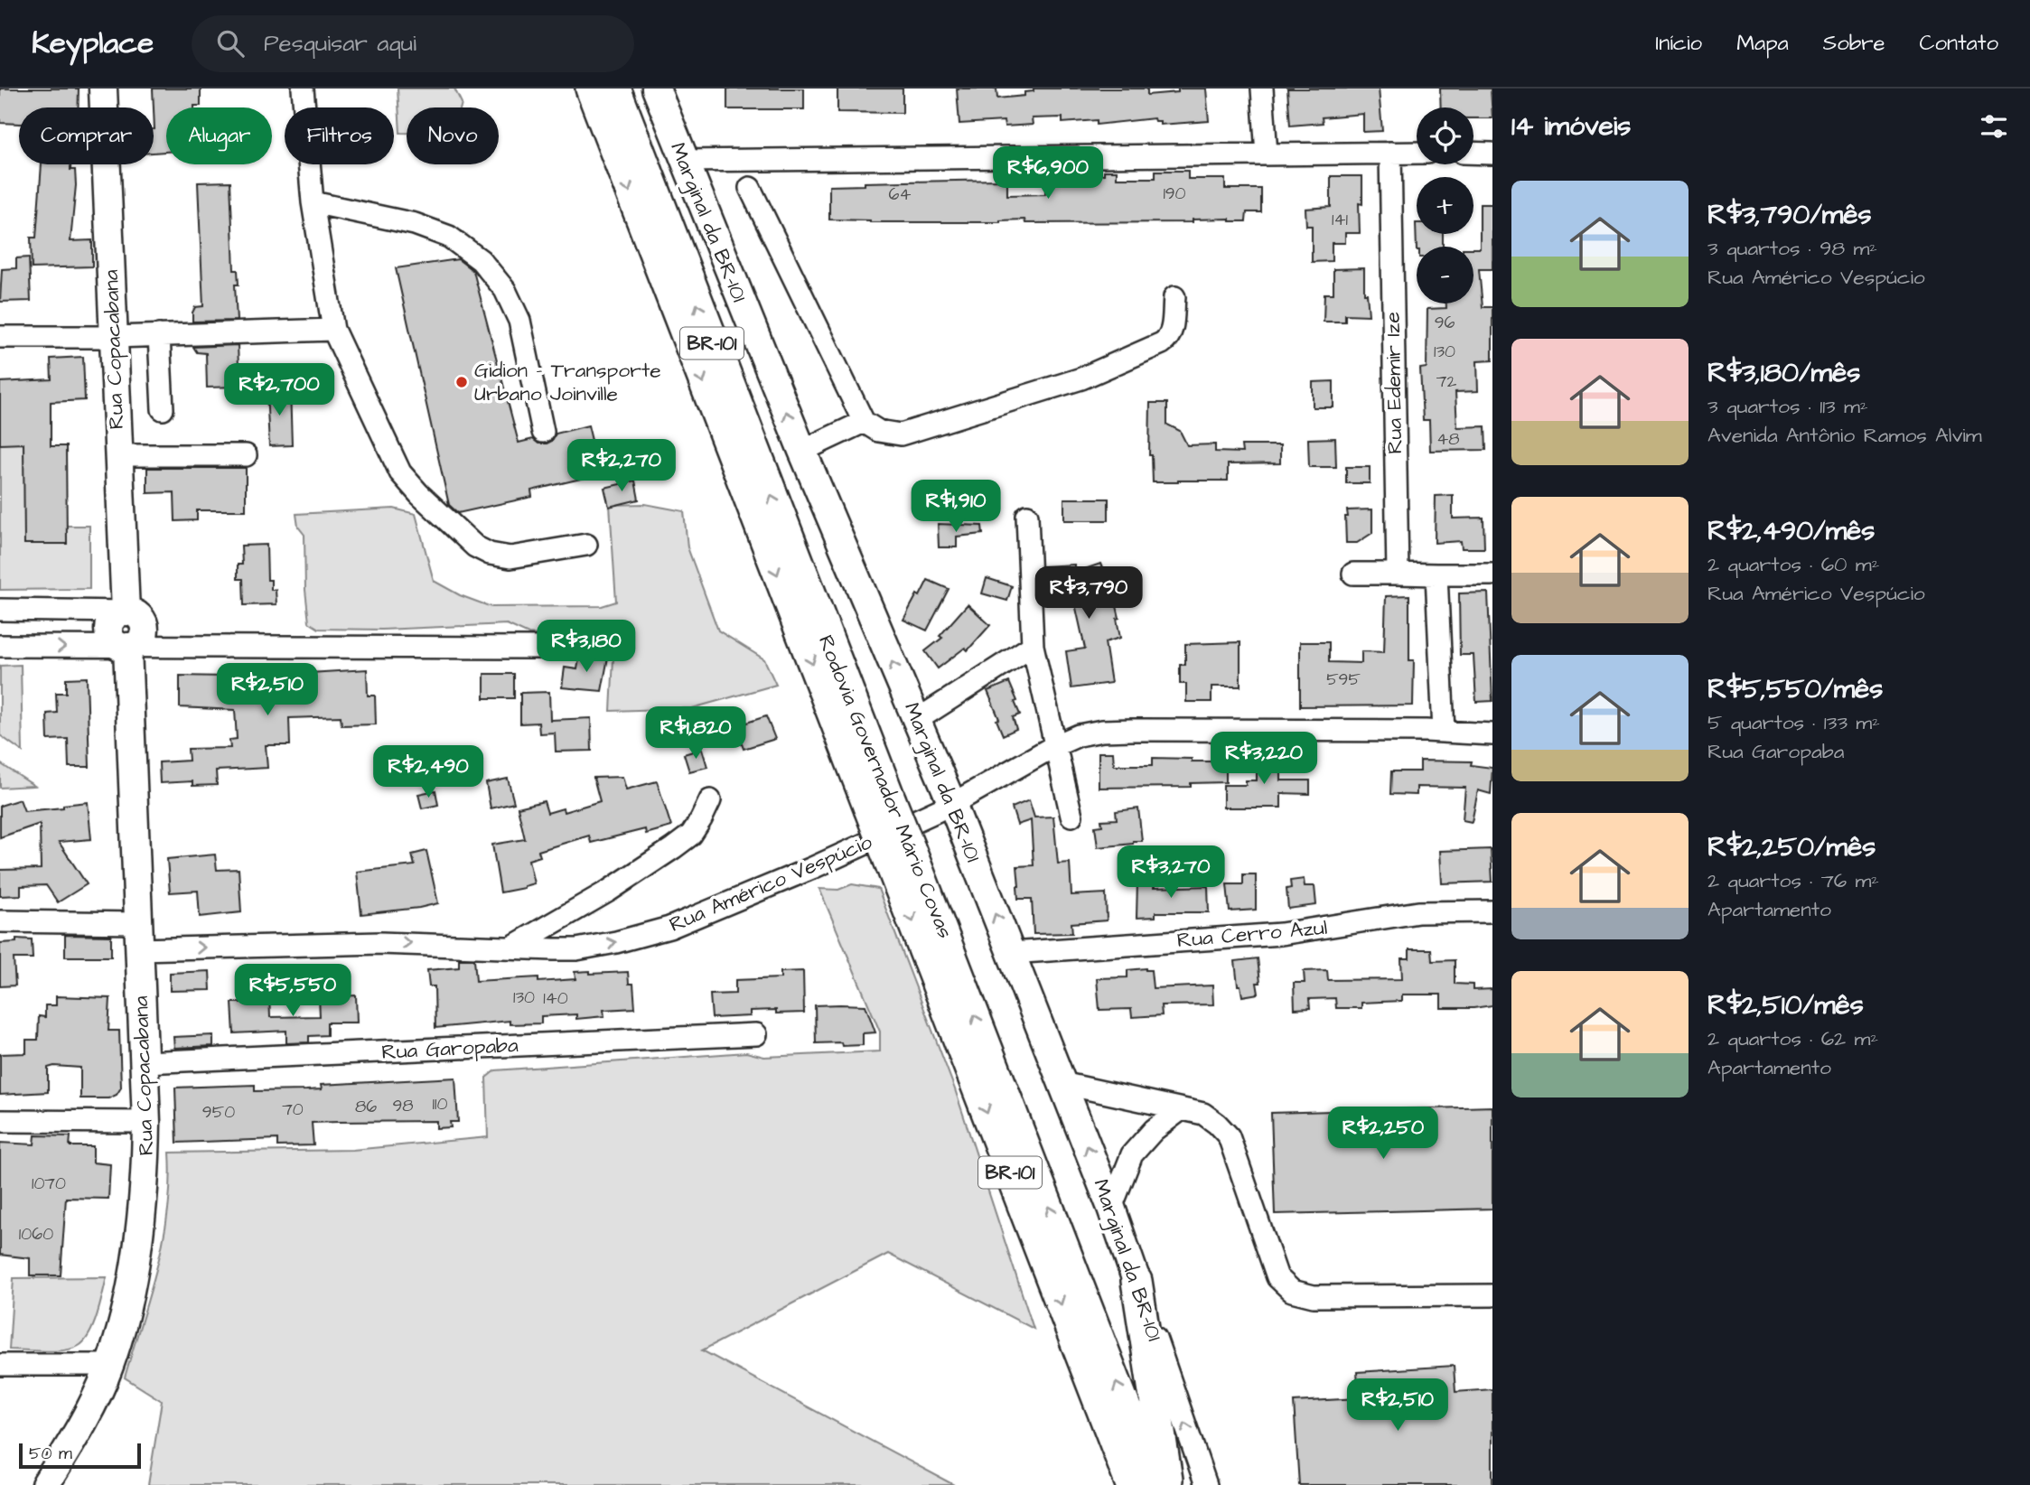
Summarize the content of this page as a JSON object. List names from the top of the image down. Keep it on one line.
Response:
{"streets":{"highway":["BR-101","Rodovia Governador Mário Covas"],"main road":["Marginal da BR-101","Rua Copacabana"],"street":["Rua Edemir Ize","Rua Américo Vespúcio","Rua Cerro Azul","Rua Garopaba"]},"crossings":[["Marginal da BR-101","Rua Américo Vespúcio"],["Marginal da BR-101","Rua Cerro Azul"],["Rua Copacabana","Rua Américo Vespúcio"],["Rua Copacabana","Rua Garopaba"]],"one_way":["Marginal da BR-101","Rua Américo Vespúcio"],"places":["Gidion - Transporte Urbano Joinville"],"house_numbers":["190","64","141","96","130","72","48","595","130","140","110","98","86","70","950","1070","1060"],"scale_bar":"50 m","page":{"header":"Keyplace","search":"Pesquisar aqui","nav":["Início","Mapa","Sobre","Contato"],"heading":"14 imóveis","map_buttons":["+","−"],"chip":["Comprar","Alugar","Filtros","Novo"],"price":["R$6,900","R$2,700","R$2,270","R$1,910","R$3,790","R$3,180","R$2,510","R$1,820","R$3,220","R$2,490","R$3,270","R$5,550","R$2,250","R$2,510"],"list":[{"name":"R$3,790/mês","note":"3 quartos · 98 m² · Rua Américo Vespúcio"},{"name":"R$3,180/mês","note":"3 quartos · 113 m² · Avenida Antônio Ramos Alvim"},{"name":"R$2,490/mês","note":"2 quartos · 60 m² · Rua Américo Vespúcio"},{"name":"R$5,550/mês","note":"5 quartos · 133 m² · Rua Garopaba"},{"name":"R$2,250/mês","note":"2 quartos · 76 m² · Apartamento"},{"name":"R$2,510/mês","note":"2 quartos · 62 m² · Apartamento"}],"scale":"50 m"}}
